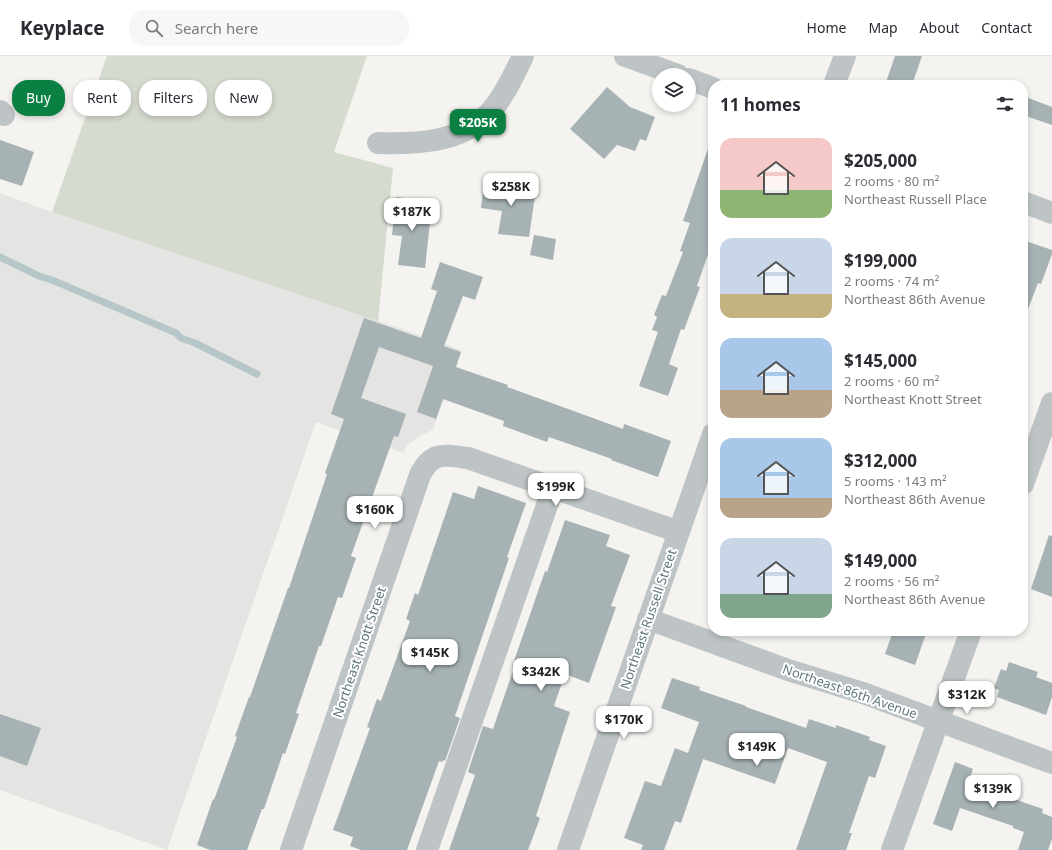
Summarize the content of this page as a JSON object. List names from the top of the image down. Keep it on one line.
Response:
{"streets":{"street":["Northeast Russell Street","Northeast Knott Street","Northeast 86th Avenue"]},"crossings":[["Northeast Russell Street","Northeast 86th Avenue"]],"page":{"header":"Keyplace","search":"Search here","nav":["Home","Map","About","Contact"],"chip":["Buy","Rent","Filters","New"],"heading":"11 homes","price":["$205K","$258K","$187K","$199K","$160K","$145K","$342K","$312K","$170K","$149K","$139K"],"list":[{"name":"$205,000","note":"2 rooms · 80 m² · Northeast Russell Place"},{"name":"$199,000","note":"2 rooms · 74 m² · Northeast 86th Avenue"},{"name":"$145,000","note":"2 rooms · 60 m² · Northeast Knott Street"},{"name":"$312,000","note":"5 rooms · 143 m² · Northeast 86th Avenue"},{"name":"$149,000","note":"2 rooms · 56 m² · Northeast 86th Avenue"}]}}
